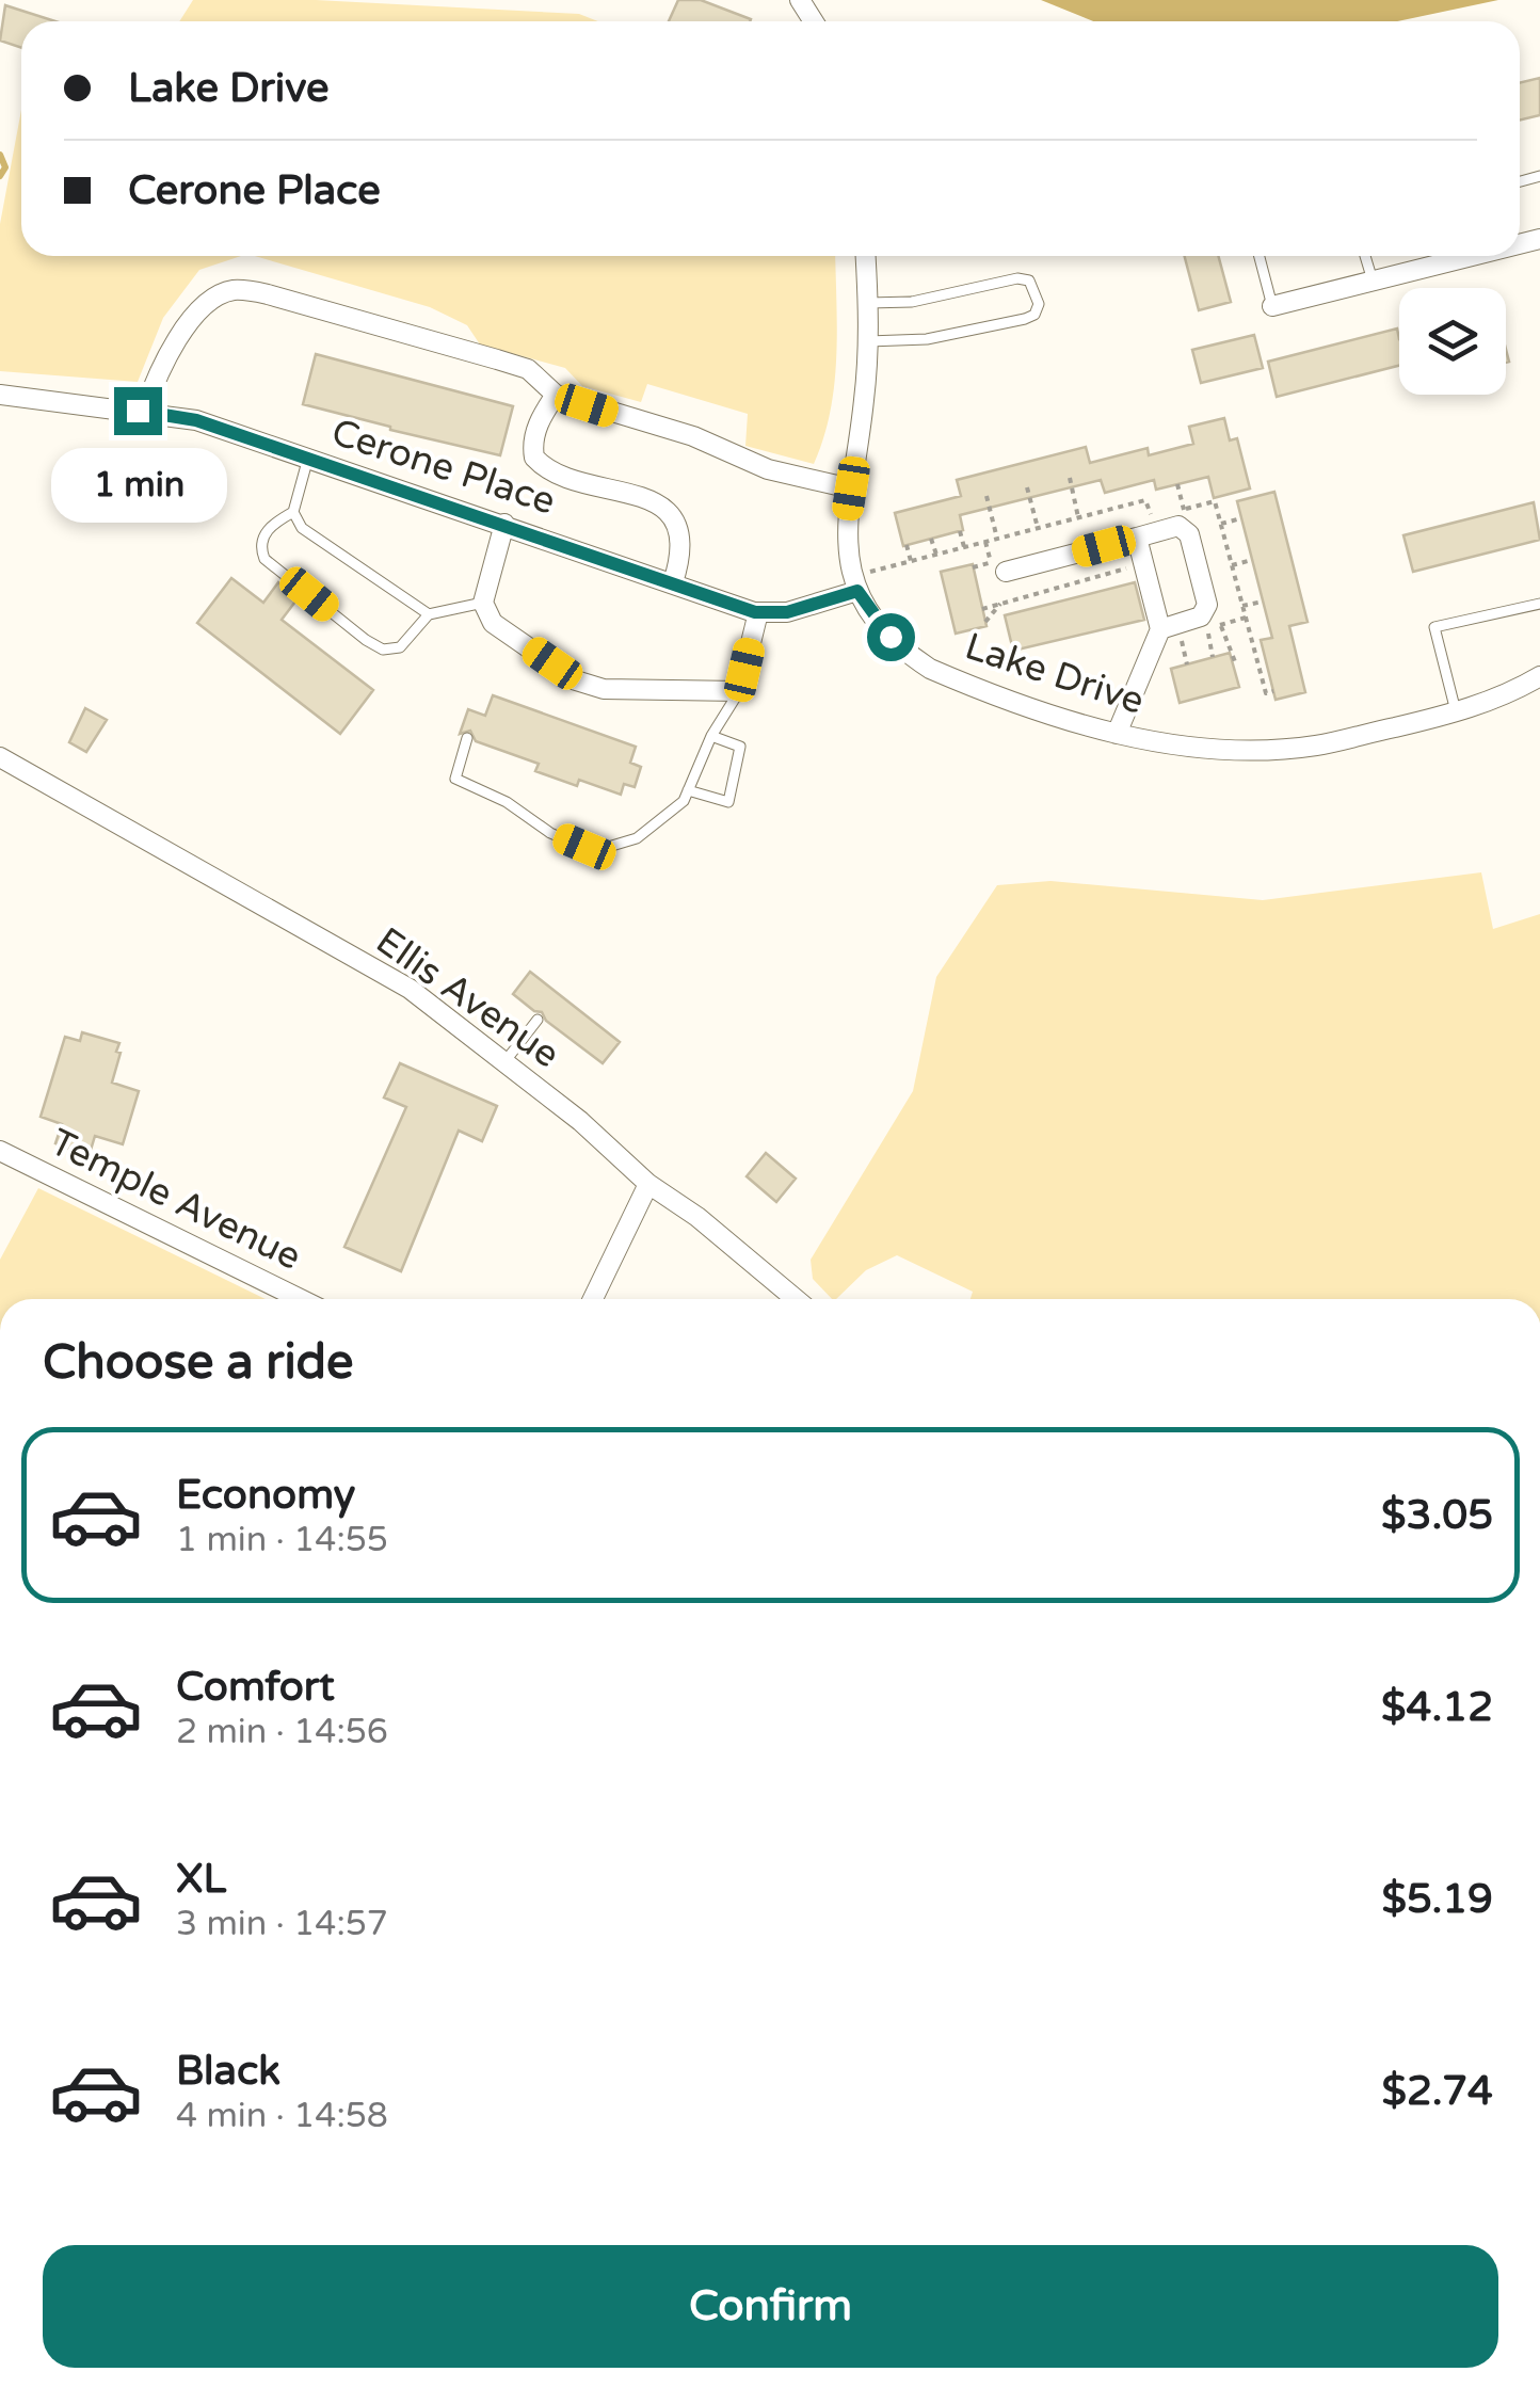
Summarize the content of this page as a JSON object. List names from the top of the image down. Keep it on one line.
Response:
{"streets":{"street":["Cerone Place","Lake Drive","Ellis Avenue","Temple Avenue"]},"crossings":[["Cerone Place","Lake Drive"]],"page":{"banner":["Lake Drive","Cerone Place"],"bubble":"1 min","heading":"Choose a ride","list":[{"name":"Economy","note":"1 min · 14:55","value":"$3.05"},{"name":"Comfort","note":"2 min · 14:56","value":"$4.12"},{"name":"XL","note":"3 min · 14:57","value":"$5.19"},{"name":"Black","note":"4 min · 14:58","value":"$2.74"}],"buttons":"Confirm"}}
